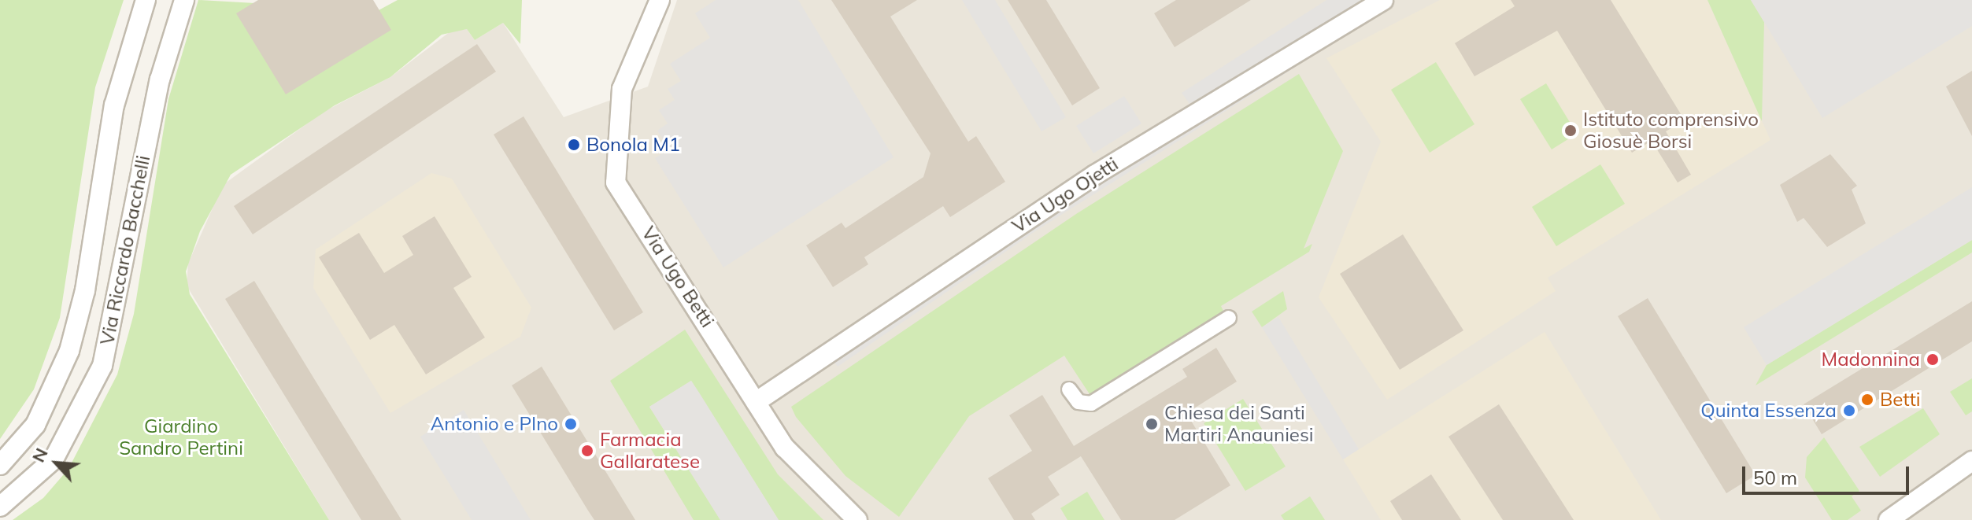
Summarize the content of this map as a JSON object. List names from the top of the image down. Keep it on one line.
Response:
{"streets":{"street":["Via Ugo Ojetti","Via Riccardo Bacchelli","Via Ugo Betti"]},"crossings":[["Via Ugo Ojetti","Via Ugo Betti"]],"parks":["Giardino Sandro Pertini"],"places":["Istituto comprensivo Giosuè Borsi","Bonola M1","Madonnina","Betti","Quinta Essenza","Antonio e PIno","Chiesa dei Santi Martiri Anauniesi","Farmacia Gallaratese"],"scale_bar":"50 m","north":"top left"}
